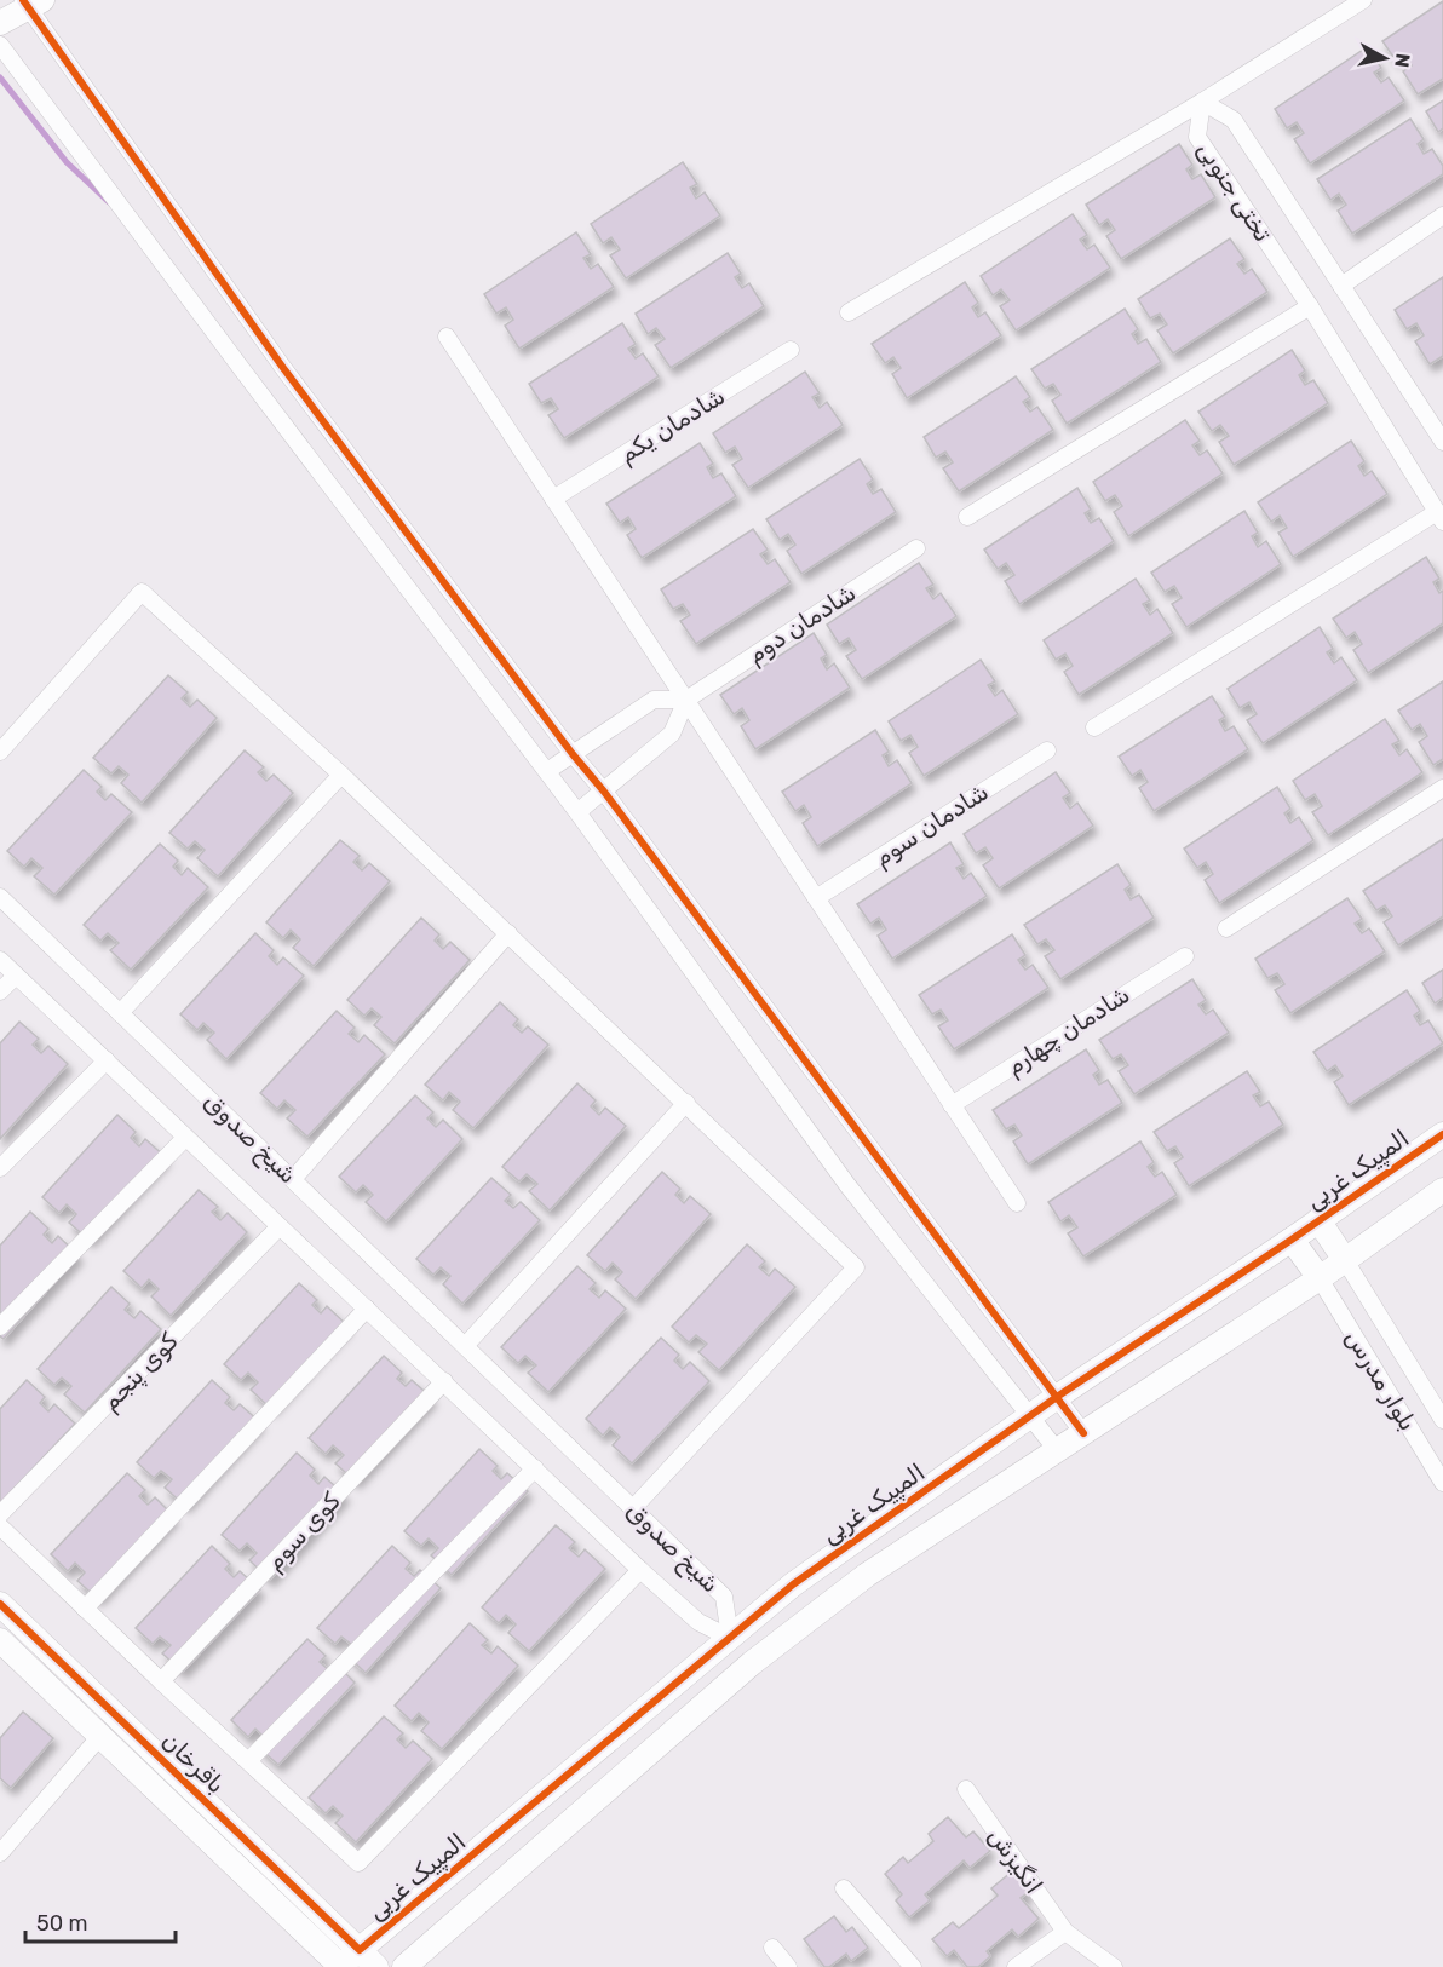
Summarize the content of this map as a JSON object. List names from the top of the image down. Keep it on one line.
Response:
{"streets":{"street":["تختی جنوبی","شادمان یکم","شادمان دوم","شادمان سوم","شادمان چهارم","شیخ صدوق","المپیک غربی","کوی پنجم","بلوار مدرس","کوی سوم","باقرخان","انگیزش"]},"crossings":[["شیخ صدوق","المپیک غربی"],["شیخ صدوق","کوی پنجم"],["شیخ صدوق","کوی سوم"],["المپیک غربی","باقرخان"]],"scale_bar":"50 m","north":"right"}
